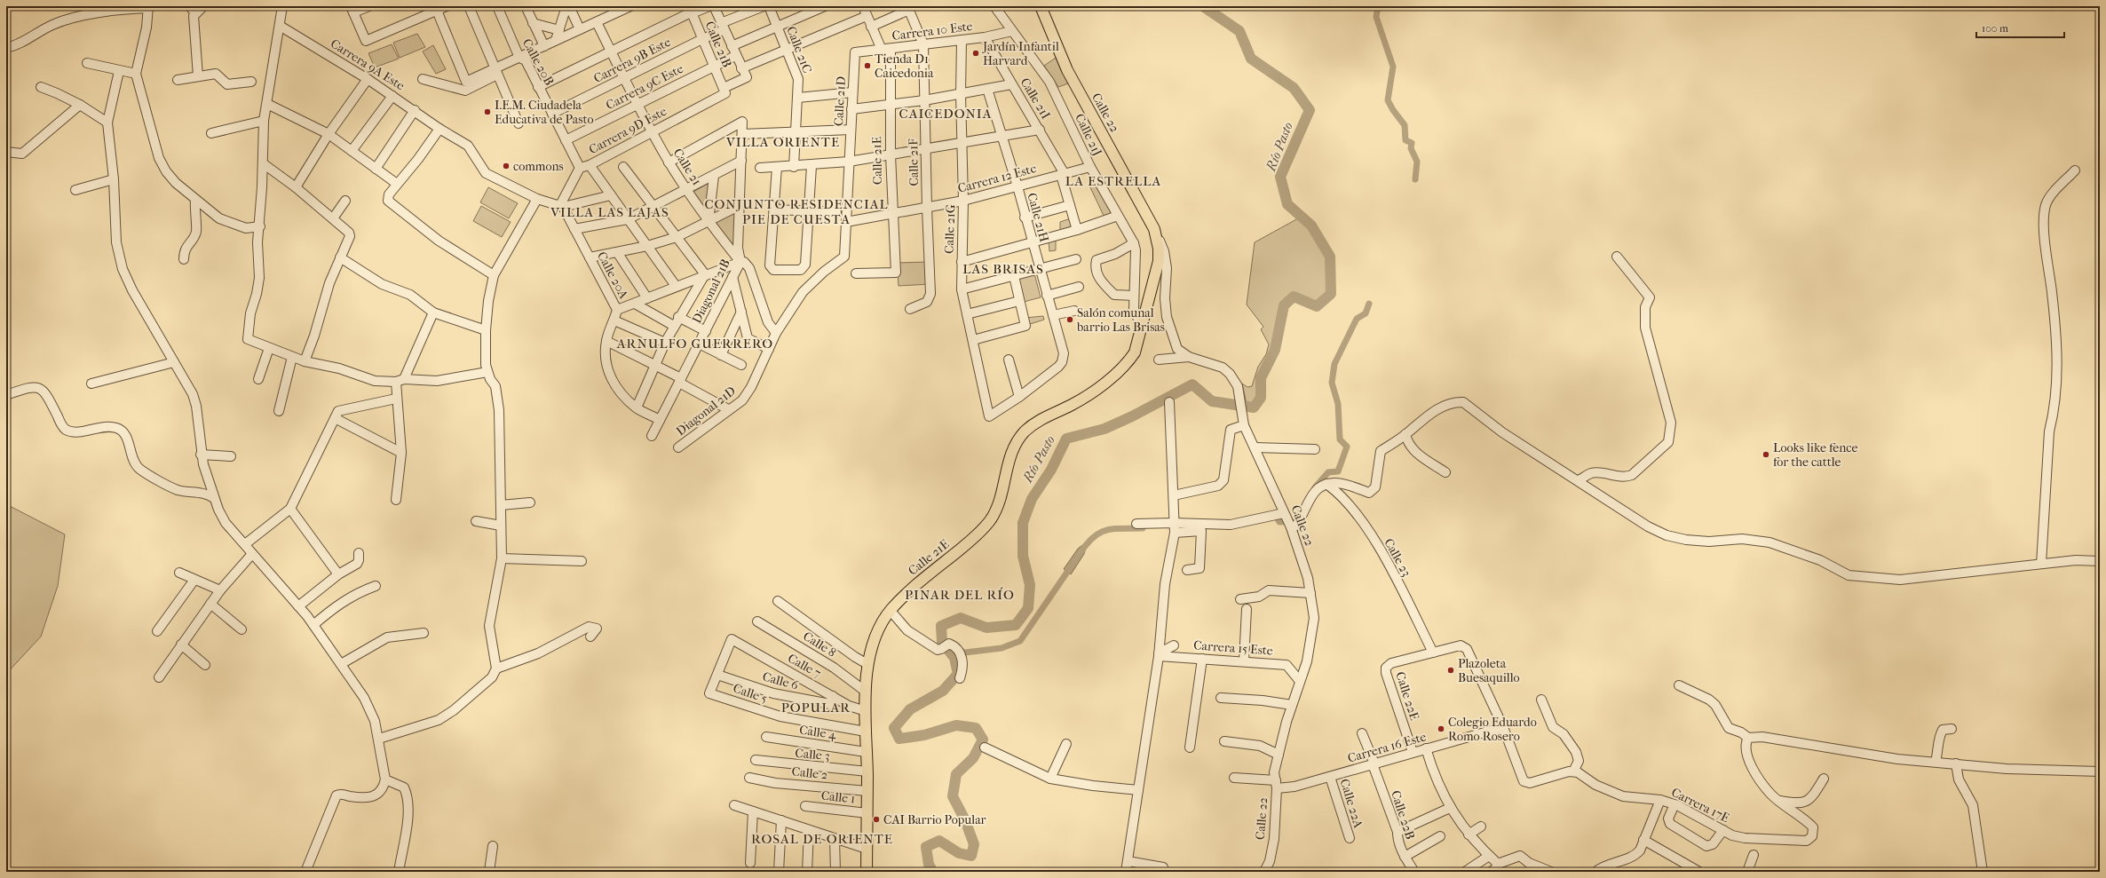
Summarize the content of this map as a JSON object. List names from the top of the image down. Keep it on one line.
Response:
{"streets":{"main road":["Calle 22","Calle 21E"],"street":["Carrera 10 Este","Calle 21B","Calle 21C","Carrera 9B Este","Calle 20B","Carrera 9A Este","Carrera 9C Este","Calle 21I","Calle 21D","Carrera 9D Este","Calle 21J","Calle 21F","Calle 21","Carrera 12 Este","Calle 21H","Calle 21G","Calle 20A","Diagonal 21B","Diagonal 21D","Calle 23","Calle 8","Carrera 15 Este","Calle 7","Calle 6","Calle 5","Calle 22E","Calle 4","Carrera 16 Este","Calle 3","Calle 2","Calle 1","Calle 22A","Carrera 17E","Calle 22B"]},"crossings":[["Carrera 10 Este","Calle 21I"],["Carrera 10 Este","Calle 21D"],["Carrera 10 Este","Calle 21J"],["Carrera 10 Este","Calle 21E"],["Carrera 10 Este","Calle 21F"],["Carrera 10 Este","Calle 21G"],["Calle 21B","Carrera 9B Este"],["Calle 21B","Carrera 9C Este"],["Calle 21B","Carrera 9D Este"],["Carrera 9B Este","Calle 20B"],["Carrera 9B Este","Calle 21"],["Calle 20B","Carrera 9C Este"],["Calle 20B","Carrera 9D Este"],["Carrera 9A Este","Carrera 9D Este"],["Carrera 9A Este","Calle 20A"],["Carrera 9C Este","Calle 21"],["Calle 21I","Carrera 12 Este"],["Calle 21D","Carrera 12 Este"],["Calle 21D","Diagonal 21D"],["Calle 22","Calle 21J"],["Calle 22","Calle 21E"],["Calle 22","Carrera 15 Este"],["Calle 22","Carrera 16 Este"],["Carrera 9D Este","Calle 21"],["Carrera 9D Este","Calle 20A"],["Calle 21J","Carrera 12 Este"],["Calle 21E","Carrera 12 Este"],["Calle 21E","Calle 8"],["Calle 21E","Calle 7"],["Calle 21E","Calle 5"],["Calle 21E","Calle 4"],["Calle 21E","Calle 3"],["Calle 21E","Calle 2"],["Calle 21E","Calle 1"],["Calle 21F","Carrera 12 Este"],["Calle 21","Diagonal 21B"],["Calle 21","Diagonal 21D"],["Carrera 12 Este","Calle 21H"],["Carrera 12 Este","Calle 21G"],["Calle 21H","Calle 21G"],["Calle 20A","Diagonal 21B"],["Calle 23","Calle 22E"],["Calle 7","Calle 6"],["Calle 7","Calle 5"],["Calle 6","Calle 5"],["Calle 22E","Carrera 16 Este"],["Carrera 16 Este","Calle 22A"],["Carrera 16 Este","Calle 22B"]],"districts":["CAICEDONIA","VILLA ORIENTE","LA ESTRELLA","CONJUNTO RESIDENCIAL PIE DE CUESTA","VILLA LAS LAJAS","LAS BRISAS","ARNULFO GUERRERO","PINAR DEL RÍO","POPULAR","ROSAL DE ORIENTE"],"water":["Río Pasto"],"places":["Jardín Infantil Harvard","Tienda D1 Caicedonia","I.E.M. Ciudadela Educativa de Pasto","commons","Salón comunal barrio Las Brisas","Looks like fence for the cattle","Plazoleta Buesaquillo","Colegio Eduardo Romo Rosero","CAI Barrio Popular"],"scale_bar":"100 m"}
